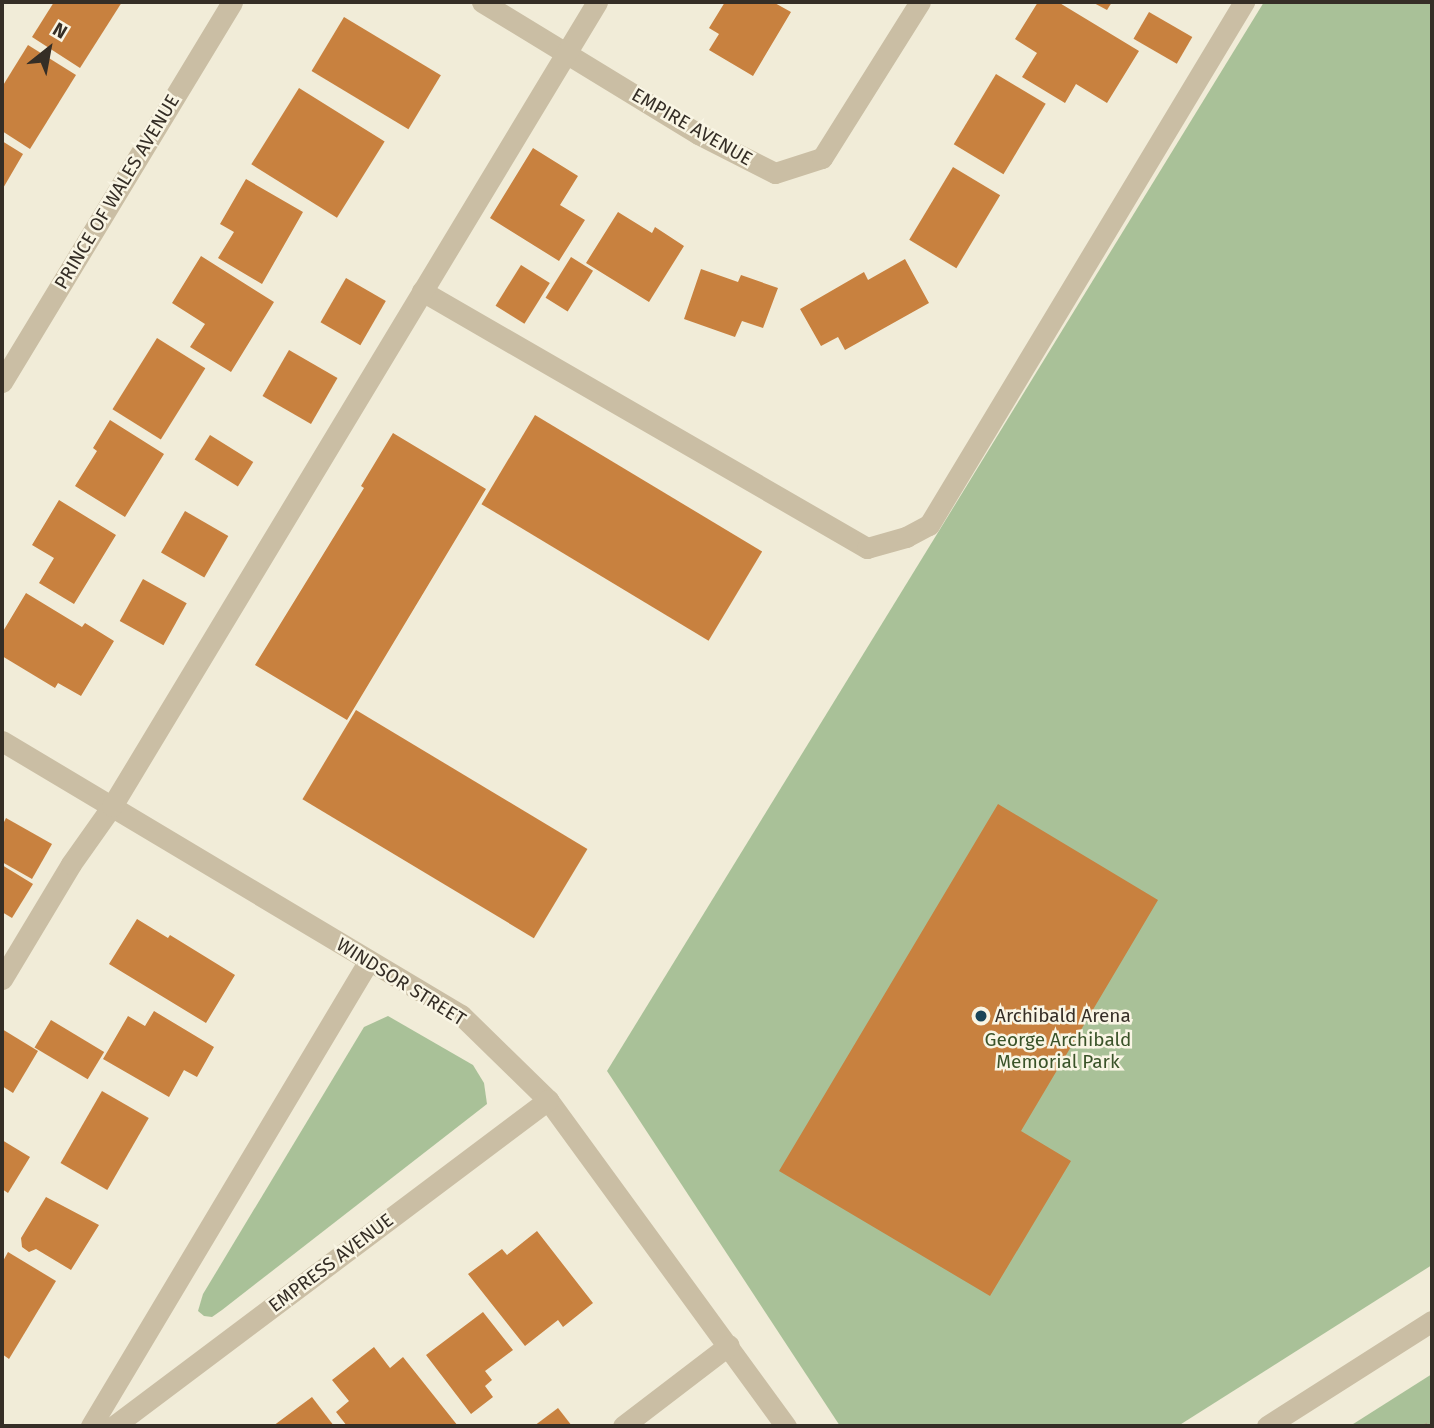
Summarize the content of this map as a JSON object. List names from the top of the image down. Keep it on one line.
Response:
{"streets":{"street":["EMPIRE AVENUE","PRINCE OF WALES AVENUE","WINDSOR STREET","EMPRESS AVENUE"]},"crossings":[["WINDSOR STREET","EMPRESS AVENUE"]],"parks":["George Archibald Memorial Park"],"places":["Archibald Arena"],"north":"top right"}
